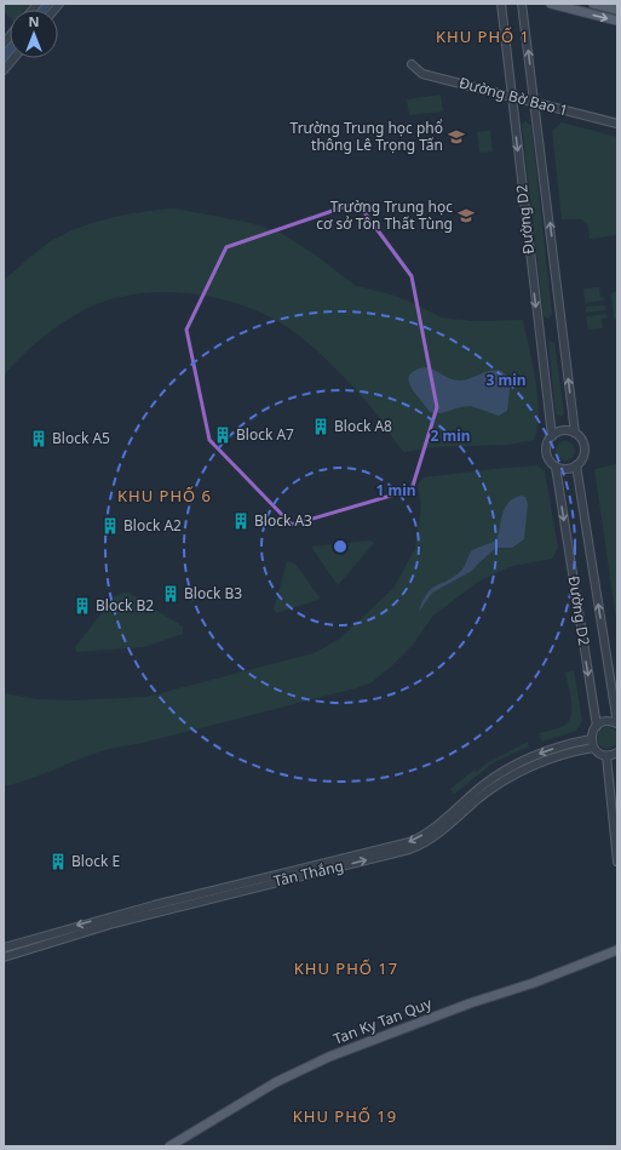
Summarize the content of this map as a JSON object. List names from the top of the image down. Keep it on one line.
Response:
{"streets":{"main road":["Tan Ky Tan Quy"],"street":["Đường Bờ Bao 1","Đường D2","Tân Thắng"]},"crossings":[["Đường Bờ Bao 1","Đường D2"]],"districts":["KHU PHỐ 1","KHU PHỐ 6","KHU PHỐ 17","KHU PHỐ 19"],"places":{"school or university":["Trường Trung học phổ thông Lê Trọng Tấn","Trường Trung học cơ sở Tôn Thất Tùng"],"building":["Block A8","Block A7","Block A5","Block A3","Block A2","Block B3","Block B2","Block E"]},"north":"top","rings":["3 min","2 min","1 min"]}
